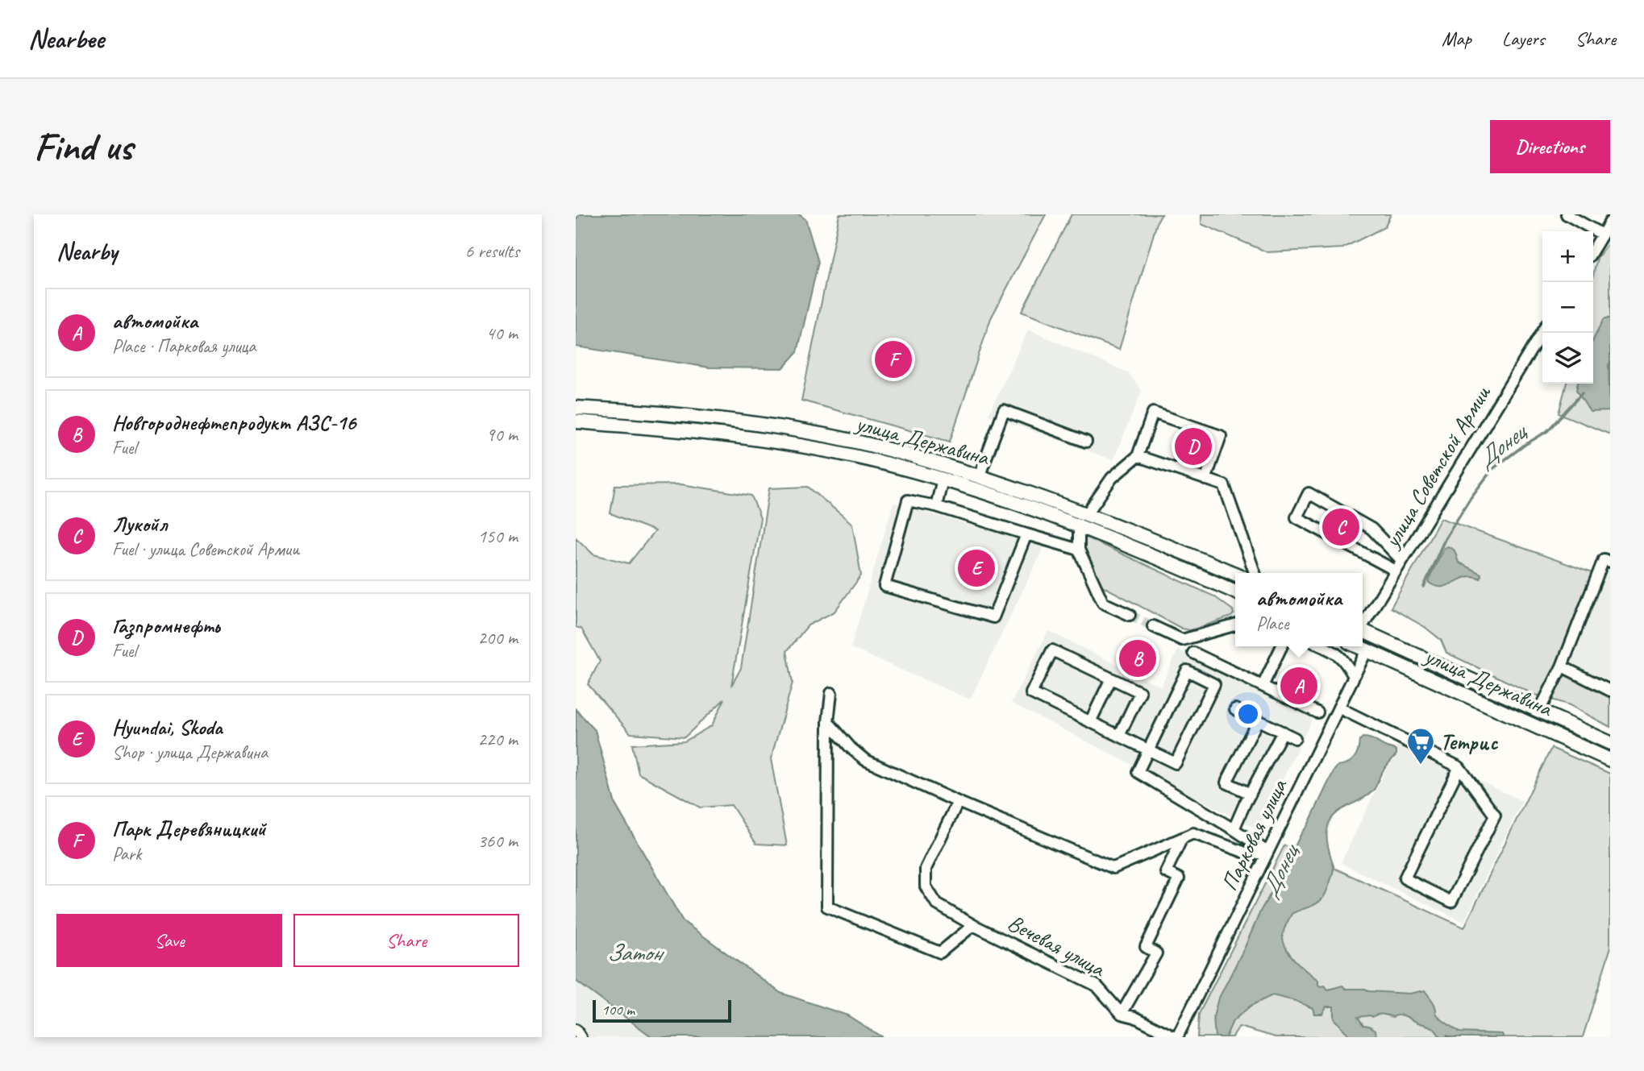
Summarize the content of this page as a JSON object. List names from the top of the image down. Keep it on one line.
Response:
{"streets":{"main road":["улица Державина"],"street":["улица Советской Армии","Парковая улица","Вечевая улица"]},"crossings":[["улица Державина","Парковая улица"],["Парковая улица","Вечевая улица"]],"water":["Донец","Затон"],"places":{"supermarket":["Тетрис"]},"scale_bar":"100 m","page":{"header":"Nearbee","nav":["Map","Layers","Share"],"buttons":["Directions",["Save","Share"]],"title":"Find us","heading":["Nearby","6 results"],"map_buttons":["+","−"],"list":[{"mark":"A","name":"автомойка","note":"Place · Парковая улица","value":"40 m"},{"mark":"B","name":"Новгороднефтепродукт АЗС-16","note":"Fuel","value":"90 m"},{"mark":"C","name":"Лукойл","note":"Fuel · улица Советской Армии","value":"150 m"},{"mark":"D","name":"Газпромнефть","note":"Fuel","value":"200 m"},{"mark":"E","name":"Hyundai, Skoda","note":"Shop · улица Державина","value":"220 m"},{"mark":"F","name":"Парк Деревяницкий","note":"Park","value":"360 m"}],"pins":["F","D","C","E","B","A"],"popup":["автомойка","Place"],"scale":"100 m"}}
